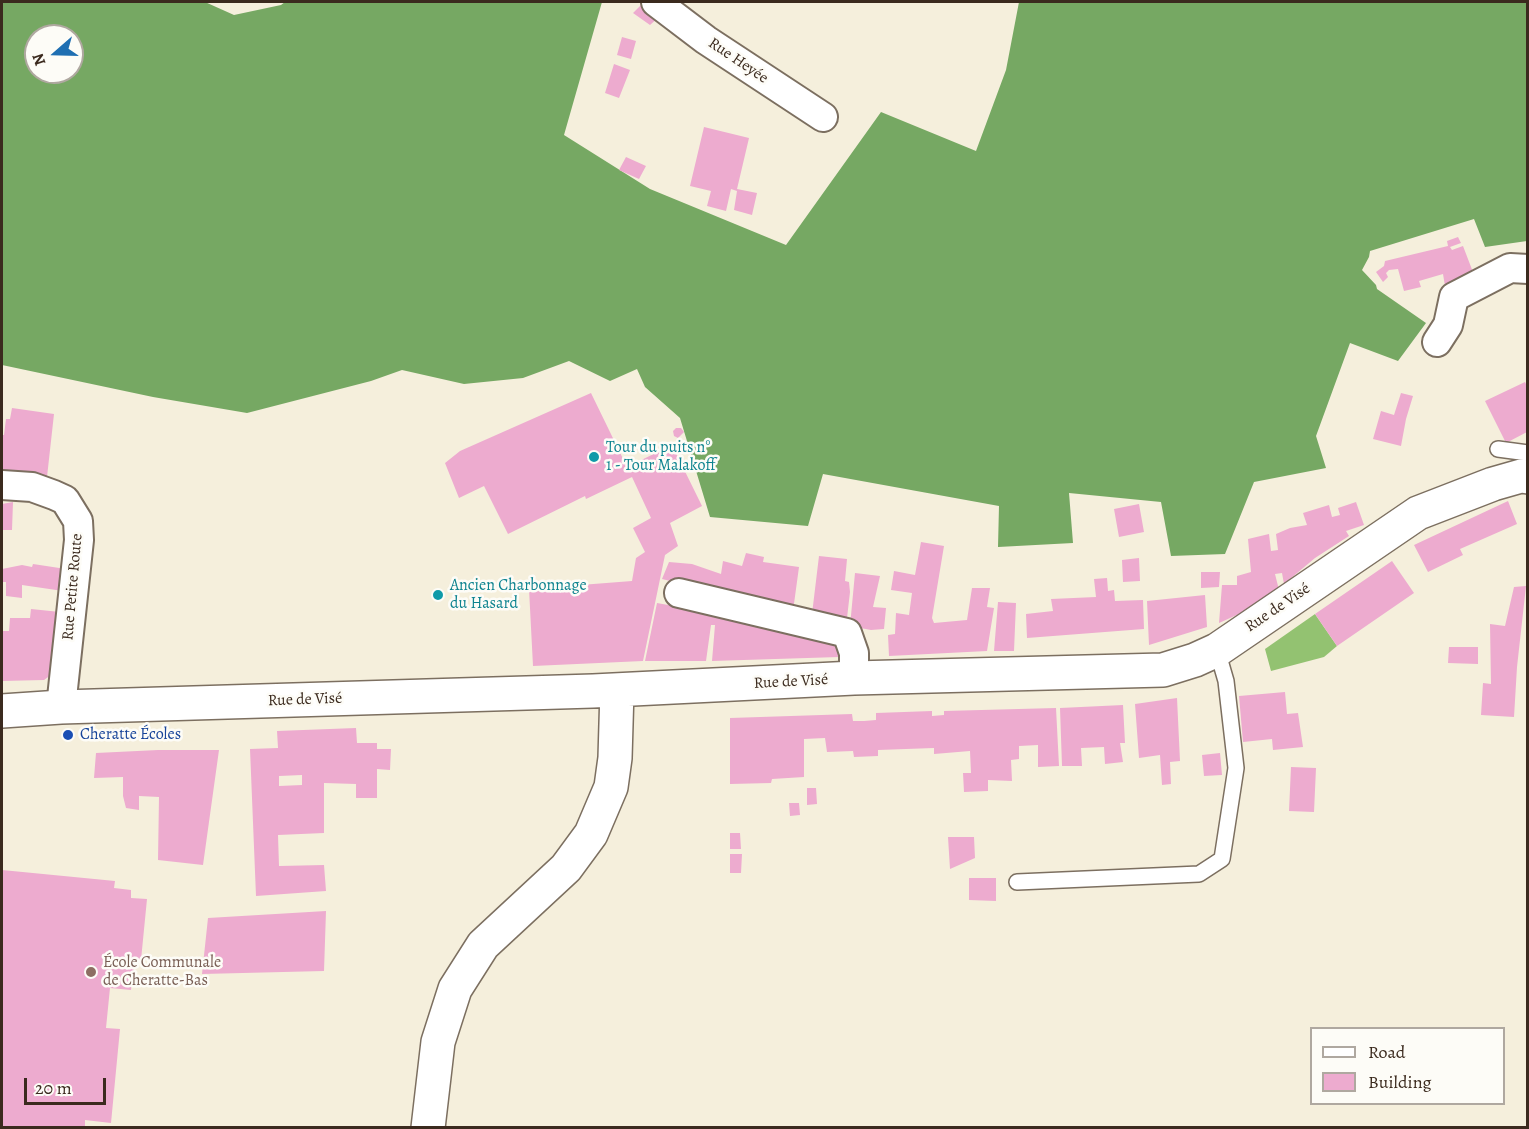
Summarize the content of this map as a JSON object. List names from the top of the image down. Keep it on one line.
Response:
{"streets":{"street":["Rue Heyée","Rue Petite Route","Rue de Visé"]},"crossings":[["Rue Petite Route","Rue de Visé"]],"places":["Tour du puits n° 1 - Tour Malakoff","Ancien Charbonnage du Hasard","Cheratte Écoles","École Communale de Cheratte-Bas"],"legend":["Road","Building"],"scale_bar":"20 m","north":"left"}
